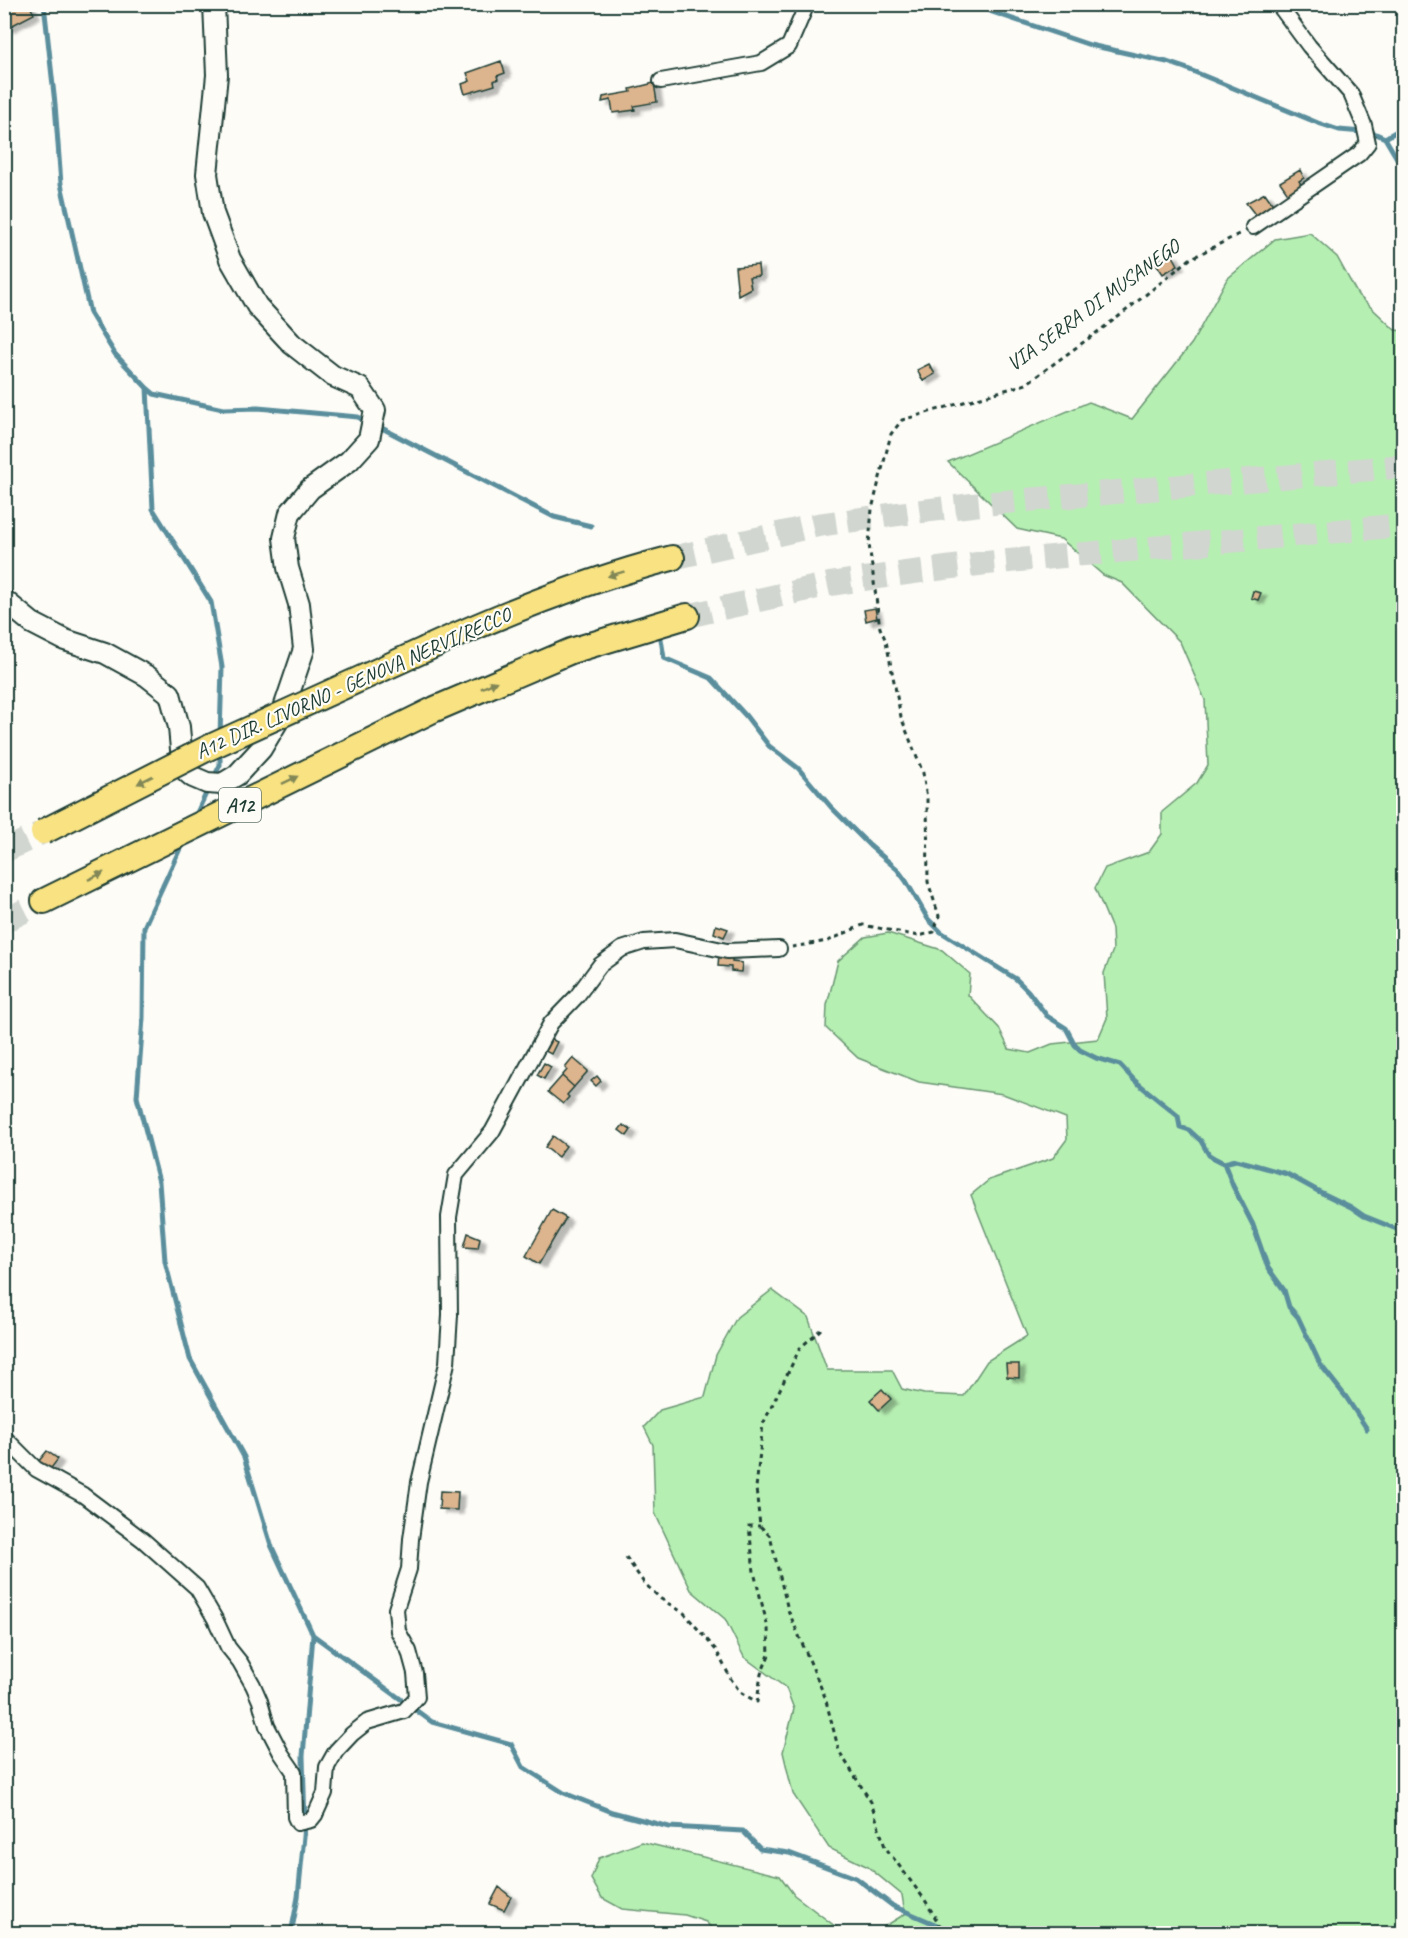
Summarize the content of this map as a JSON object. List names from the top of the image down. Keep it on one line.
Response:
{"streets":{"highway":["A12 DIR. LIVORNO - GENOVA NERVI/RECCO","A12"],"path":["VIA SERRA DI MUSANEGO"]}}
